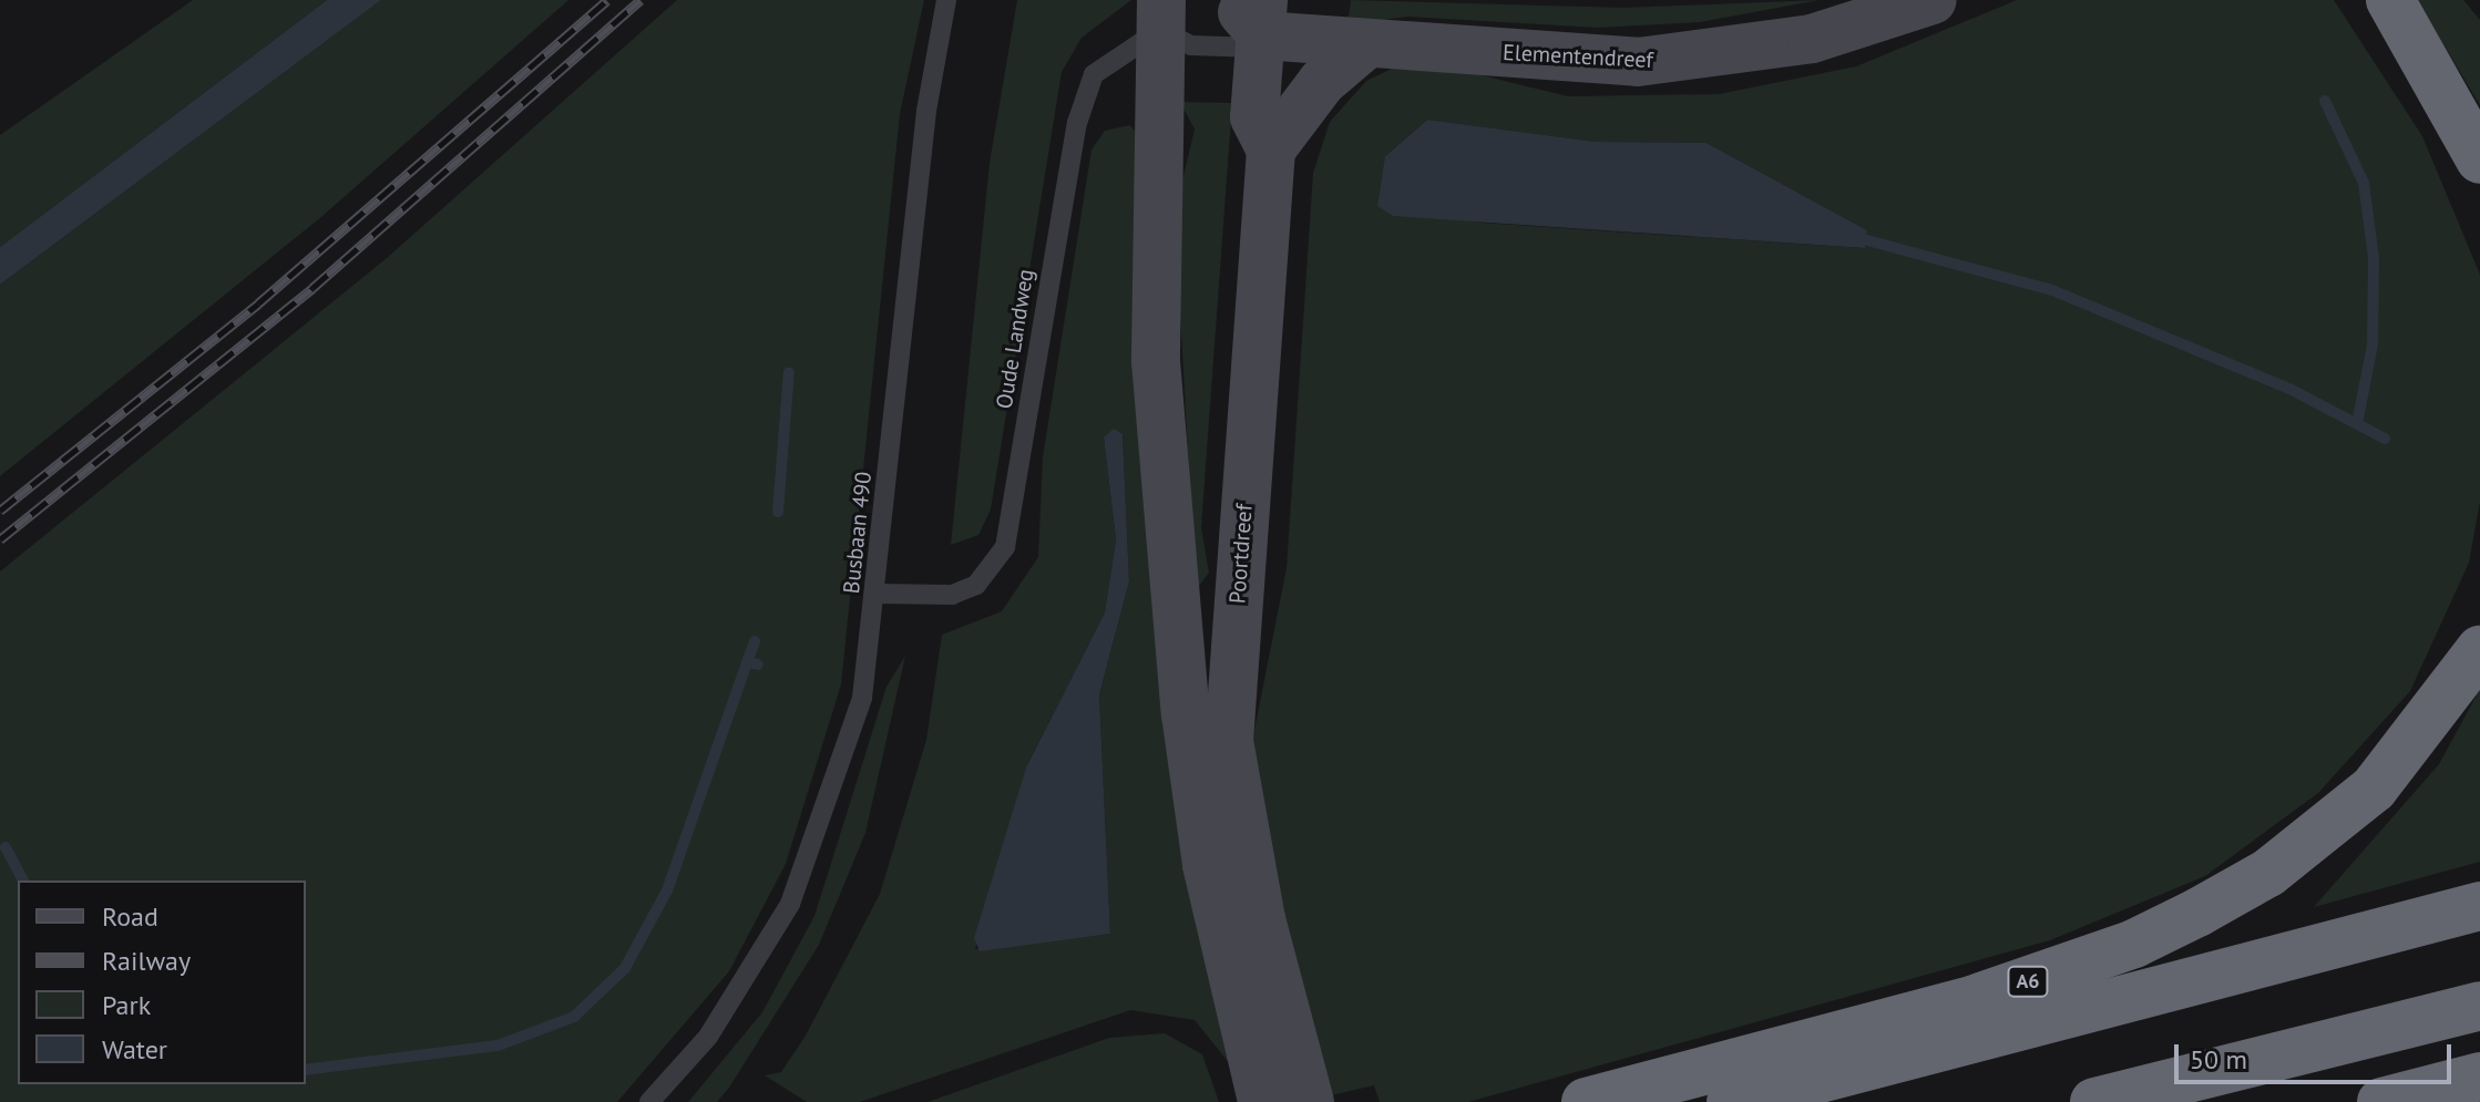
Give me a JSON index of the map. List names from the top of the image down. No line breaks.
{"streets":{"highway":["A6"],"main road":["Elementendreef","Poortdreef"],"lane":["Oude Landweg","Busbaan 490"]},"crossings":[["Elementendreef","Poortdreef"],["Oude Landweg","Busbaan 490"]],"legend":["Road","Railway","Park","Water"],"scale_bar":"50 m"}
